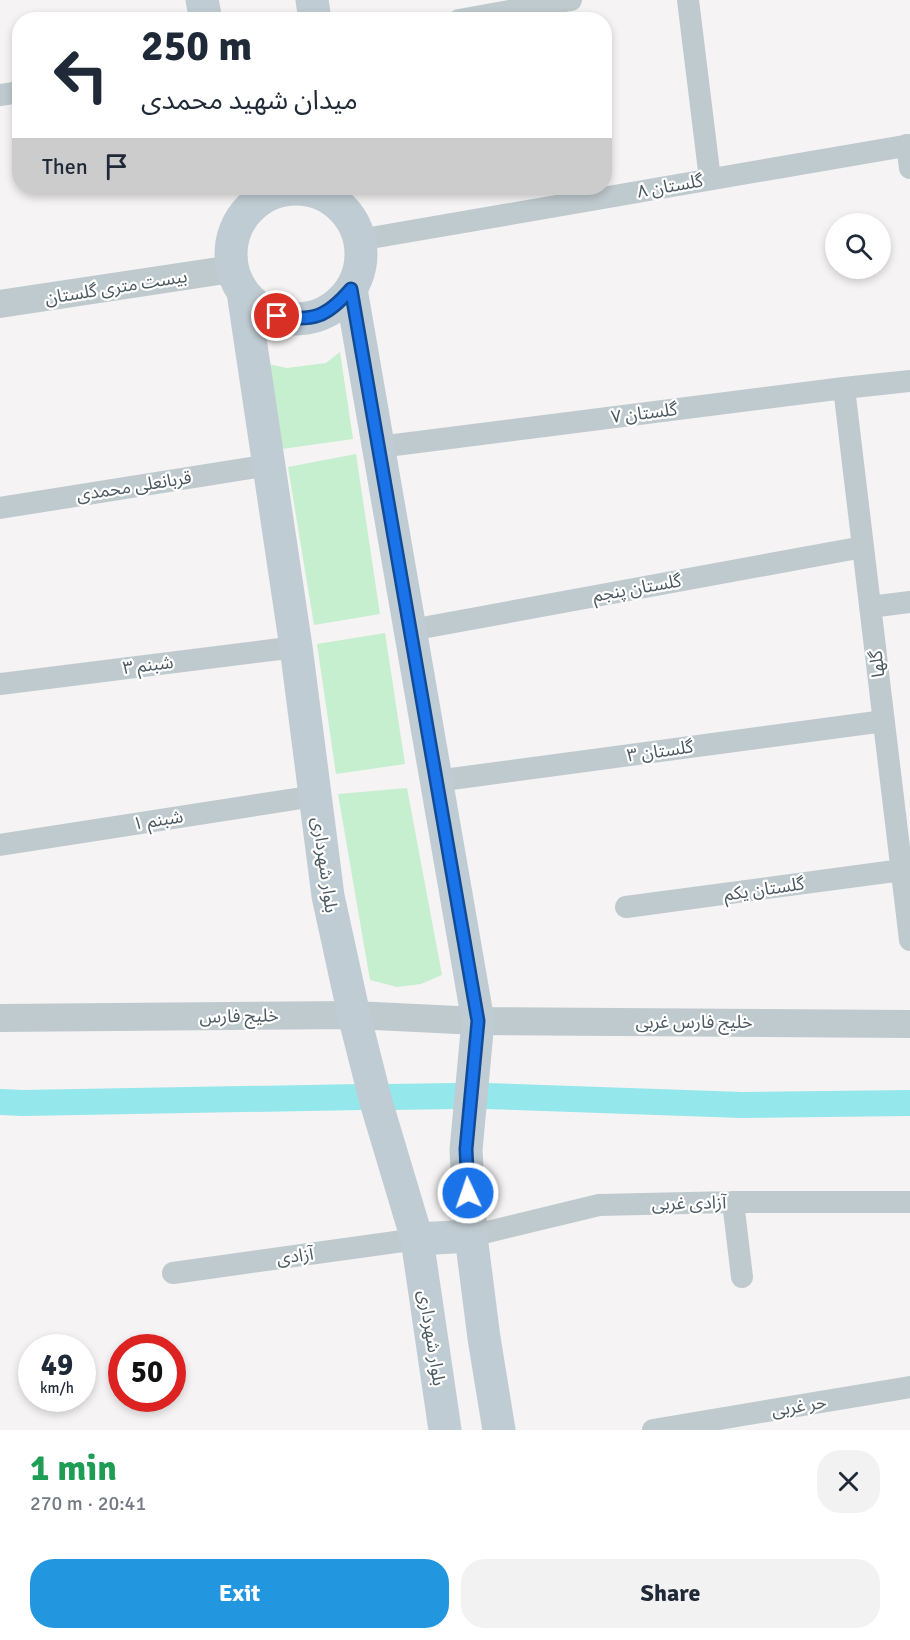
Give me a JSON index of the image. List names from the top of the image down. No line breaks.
{"streets":{"main road":["بلوار شهرداری"],"street":["گلستان ۸","بیست متری گلستان","گلستان ۷","قربانعلی محمدی","گلستان پنجم","گلها","شبنم ۳","گلستان ۳","شبنم ۱","گلستان یکم","خلیج فارس","خلیج فارس غربی","آزادی غربی","آزادی","حر غربی"]},"crossings":[["بیست متری گلستان","بلوار شهرداری"],["گلستان ۷","گلها"],["قربانعلی محمدی","بلوار شهرداری"],["گلستان پنجم","گلها"],["گلها","گلستان ۳"],["گلها","گلستان یکم"],["شبنم ۳","بلوار شهرداری"],["شبنم ۱","بلوار شهرداری"],["بلوار شهرداری","خلیج فارس"],["بلوار شهرداری","آزادی"],["خلیج فارس","خلیج فارس غربی"]],"page":{"turn":["250 m","میدان شهید محمدی"],"then":"Then","speed":"49 km/h","limit":"50","heading":["1 min","270 m · 20:41"],"buttons":["Exit","Share"]}}
